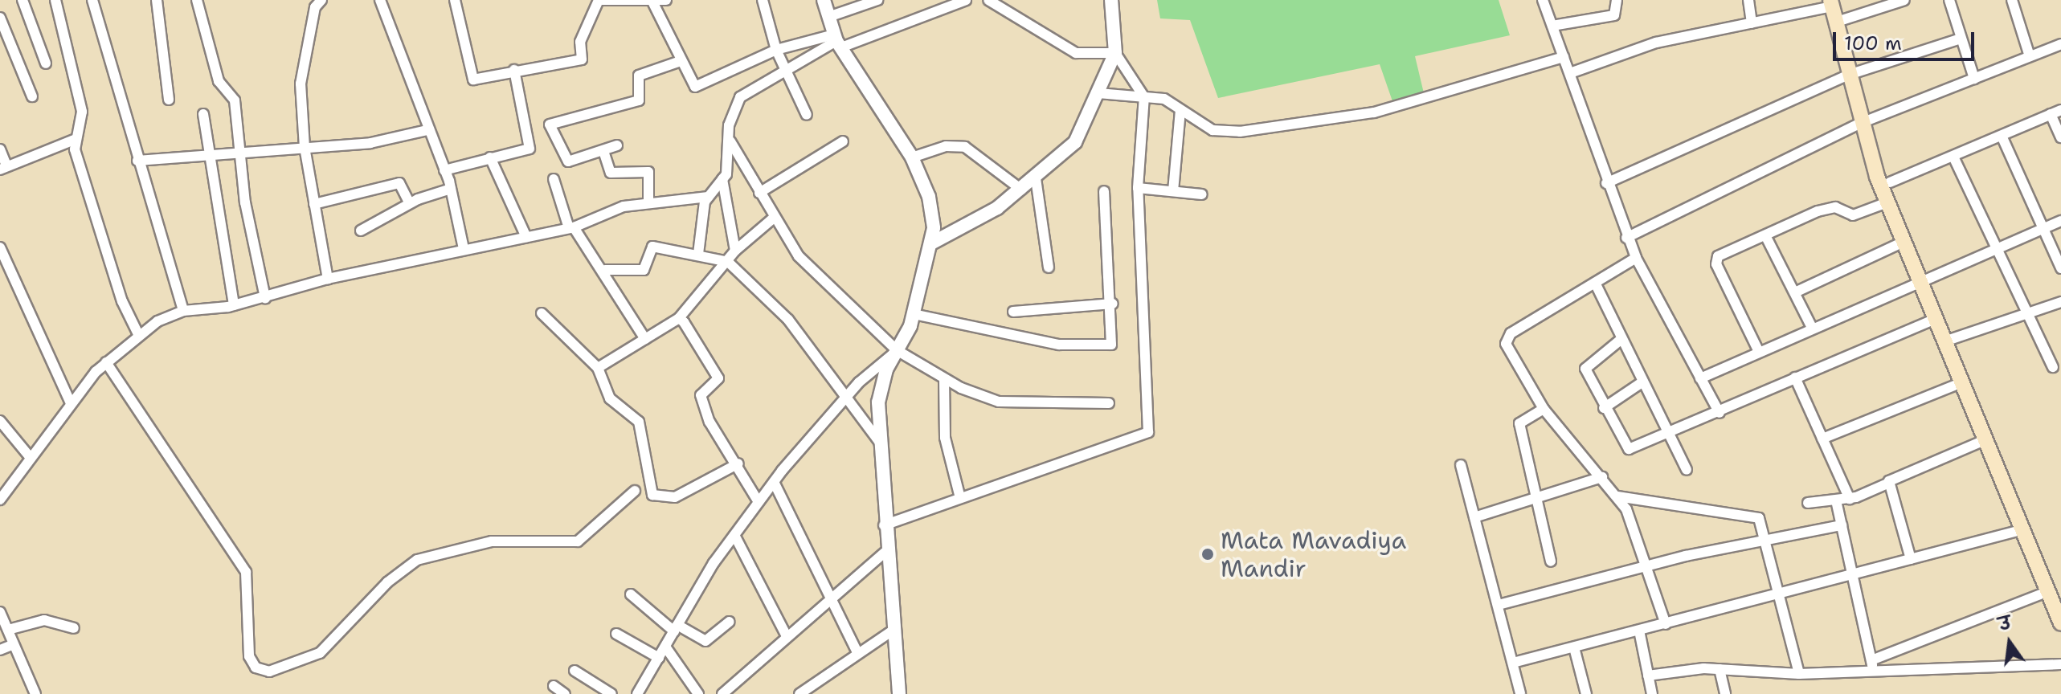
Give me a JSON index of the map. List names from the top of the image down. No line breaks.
{"places":["Mata Mavadiya Mandir"],"scale_bar":"100 m","north":"top"}
